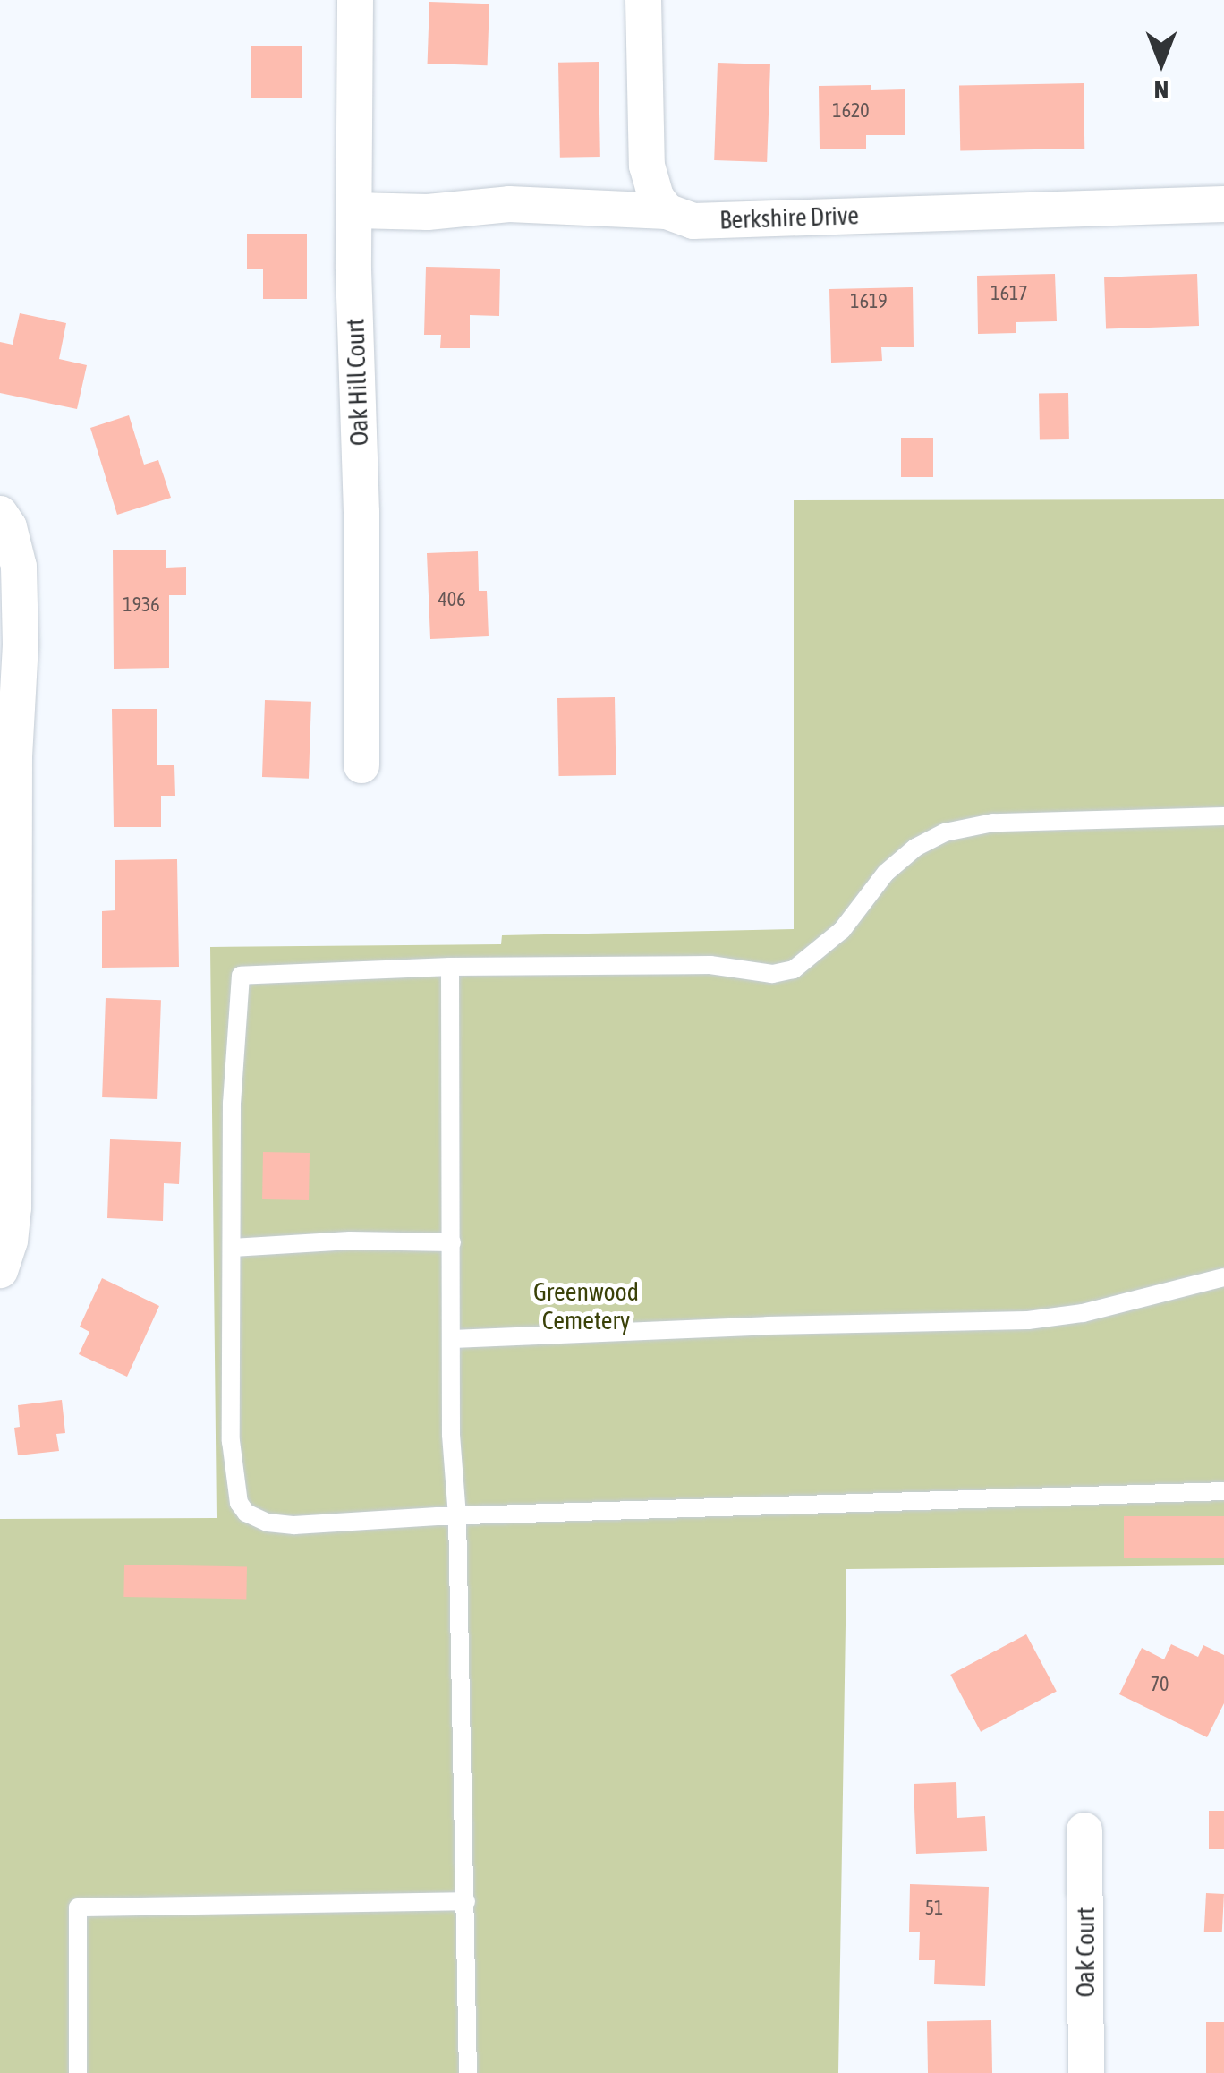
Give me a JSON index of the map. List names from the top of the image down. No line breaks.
{"streets":{"street":["Berkshire Drive","Oak Hill Court","Oak Court"]},"crossings":[["Berkshire Drive","Oak Hill Court"]],"parks":["Greenwood Cemetery"],"house_numbers":["1620","1617","1619","406","1936","70","51"],"north":"bottom"}
